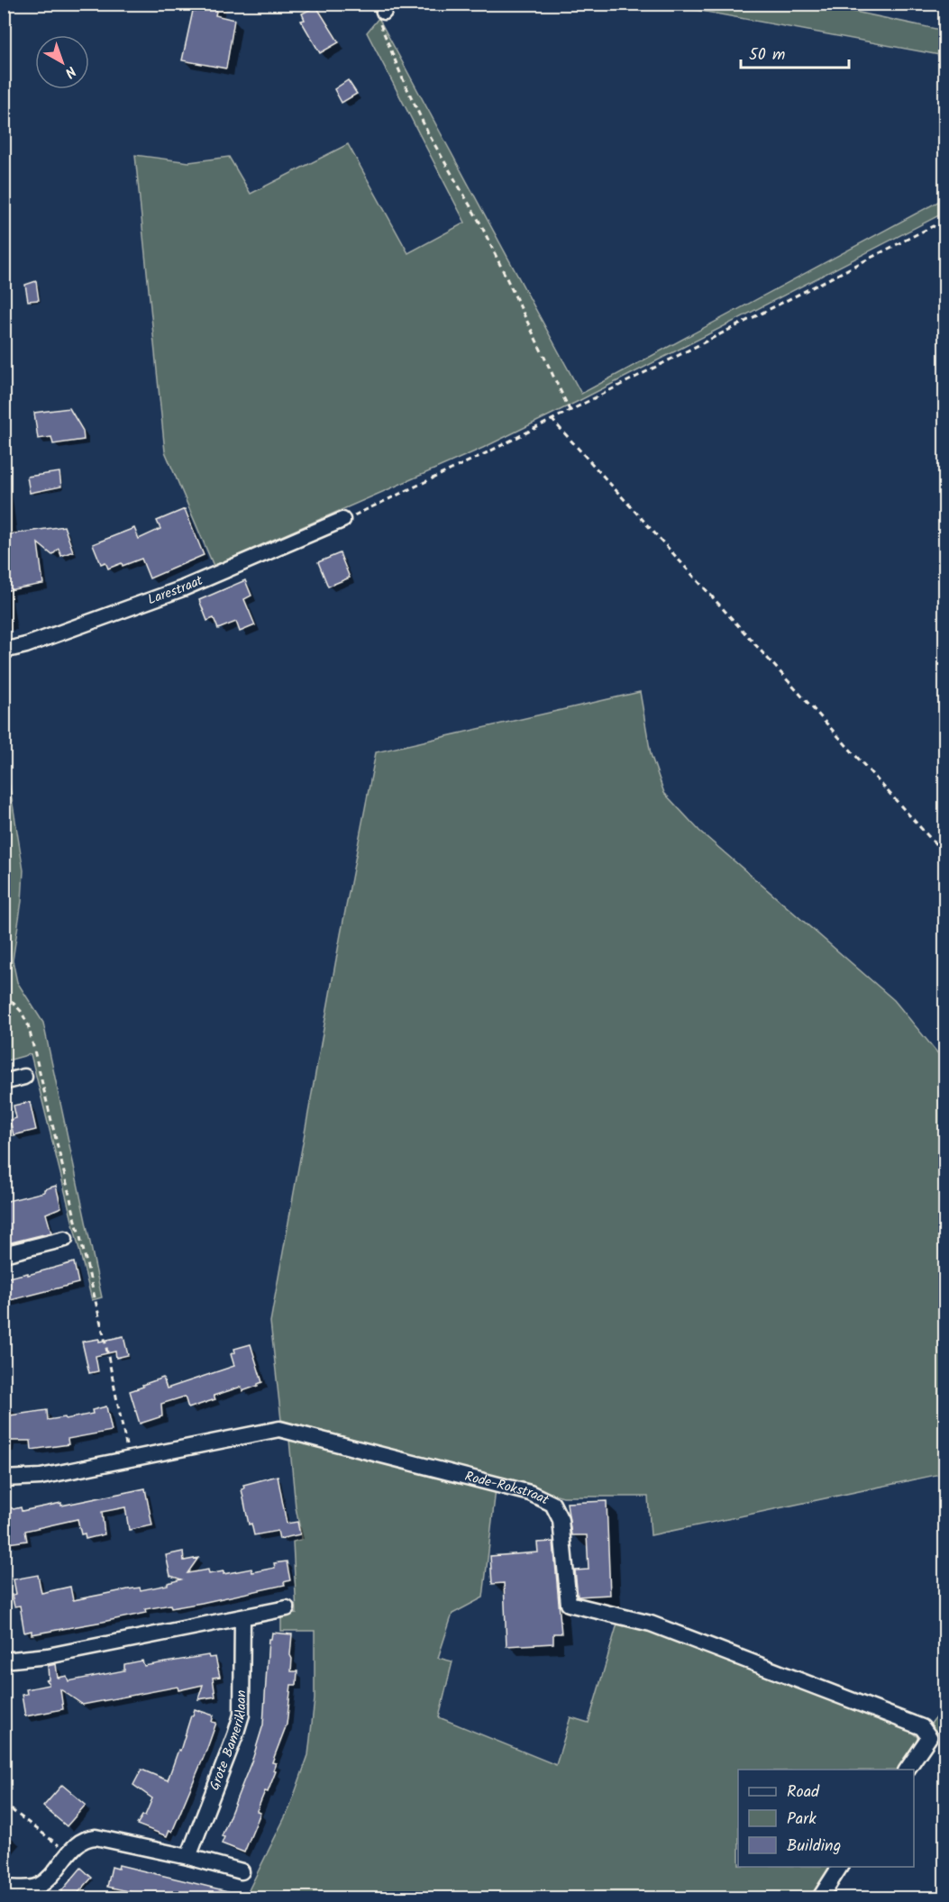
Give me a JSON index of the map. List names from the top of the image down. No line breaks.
{"streets":{"street":["Larestraat","Rode-Rokstraat","Grote Bameriklaan"]},"legend":["Road","Park","Building"],"scale_bar":"50 m","north":"bottom right"}
